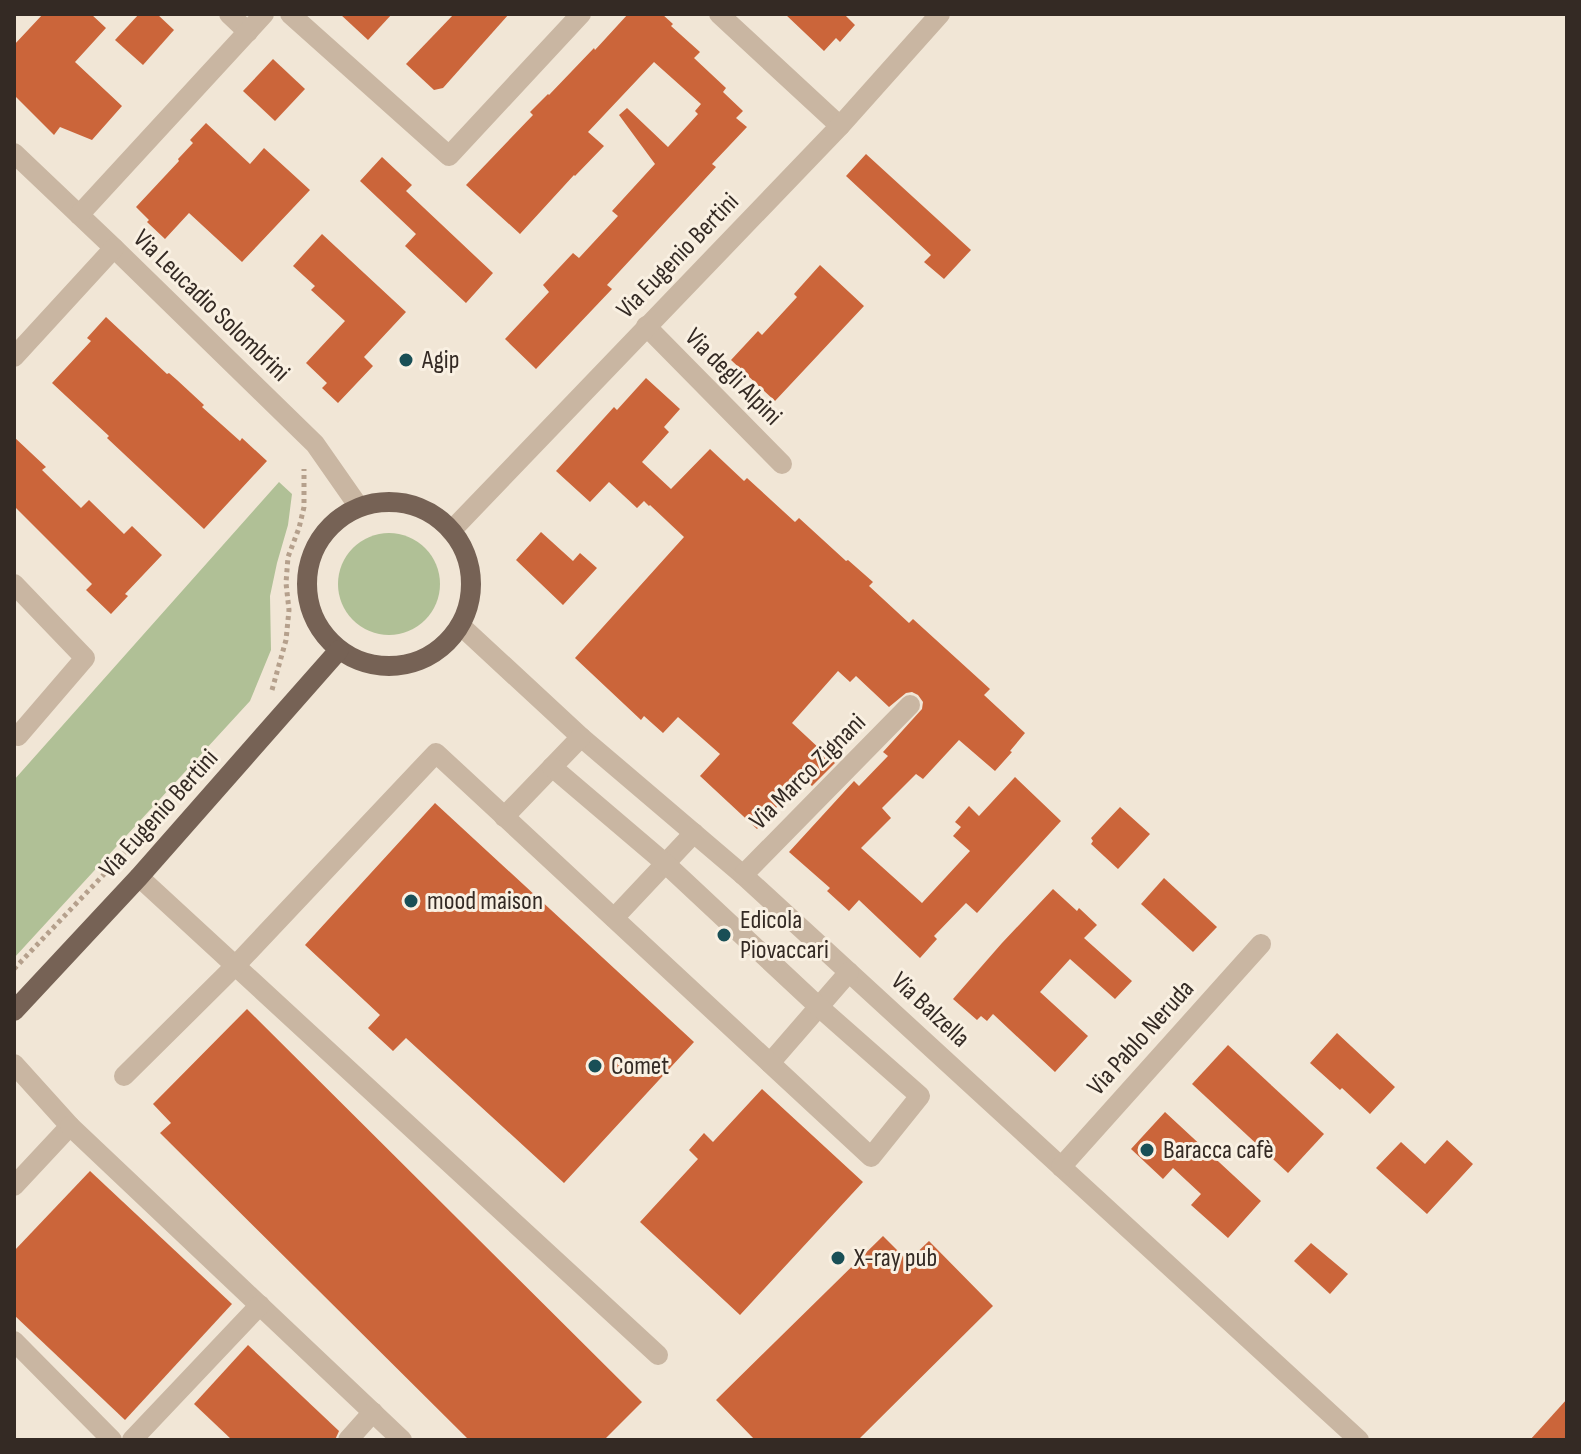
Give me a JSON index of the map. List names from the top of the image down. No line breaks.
{"streets":{"main road":["Via Eugenio Bertini"],"street":["Via Leucadio Solombrini","Via degli Alpini","Via Marco Zignani","Via Balzella","Via Pablo Neruda"]},"crossings":[["Via Eugenio Bertini","Via Leucadio Solombrini"],["Via Eugenio Bertini","Via degli Alpini"],["Via Eugenio Bertini","Via Balzella"],["Via Leucadio Solombrini","Via Balzella"],["Via Marco Zignani","Via Balzella"],["Via Balzella","Via Pablo Neruda"]],"places":["Agip","mood maison","Edicola Piovaccari","Comet","Baracca cafè","X-ray pub"]}
